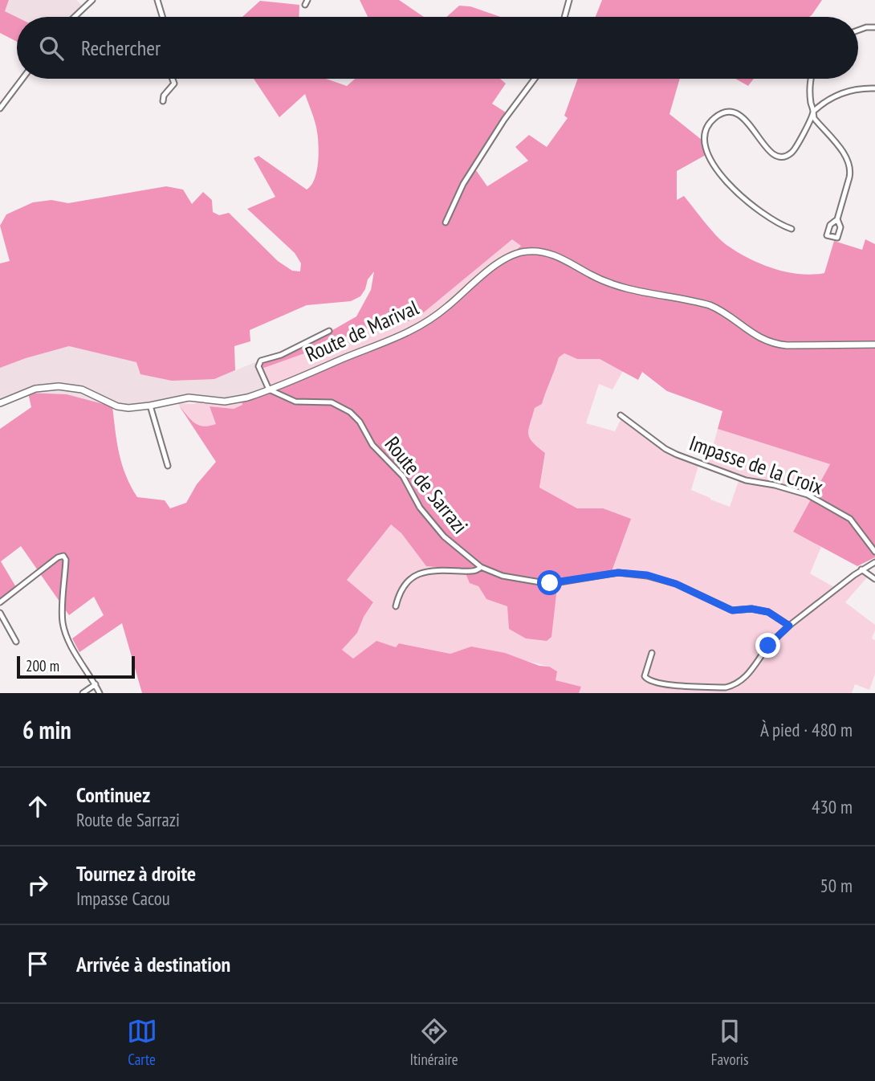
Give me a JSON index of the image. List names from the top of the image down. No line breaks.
{"streets":{"main road":["Route de Marival"],"street":["Impasse de la Croix","Route de Sarrazi"]},"crossings":[["Route de Marival","Route de Sarrazi"]],"scale_bar":"200 m","page":{"search":"Rechercher","scale":"200 m","heading":["6 min","À pied · 480 m"],"list":[["Continuez","Route de Sarrazi","430 m"],["Tournez à droite","Impasse Cacou","50 m"],"Arrivée à destination"],"nav":["Carte","Itinéraire","Favoris"]}}
